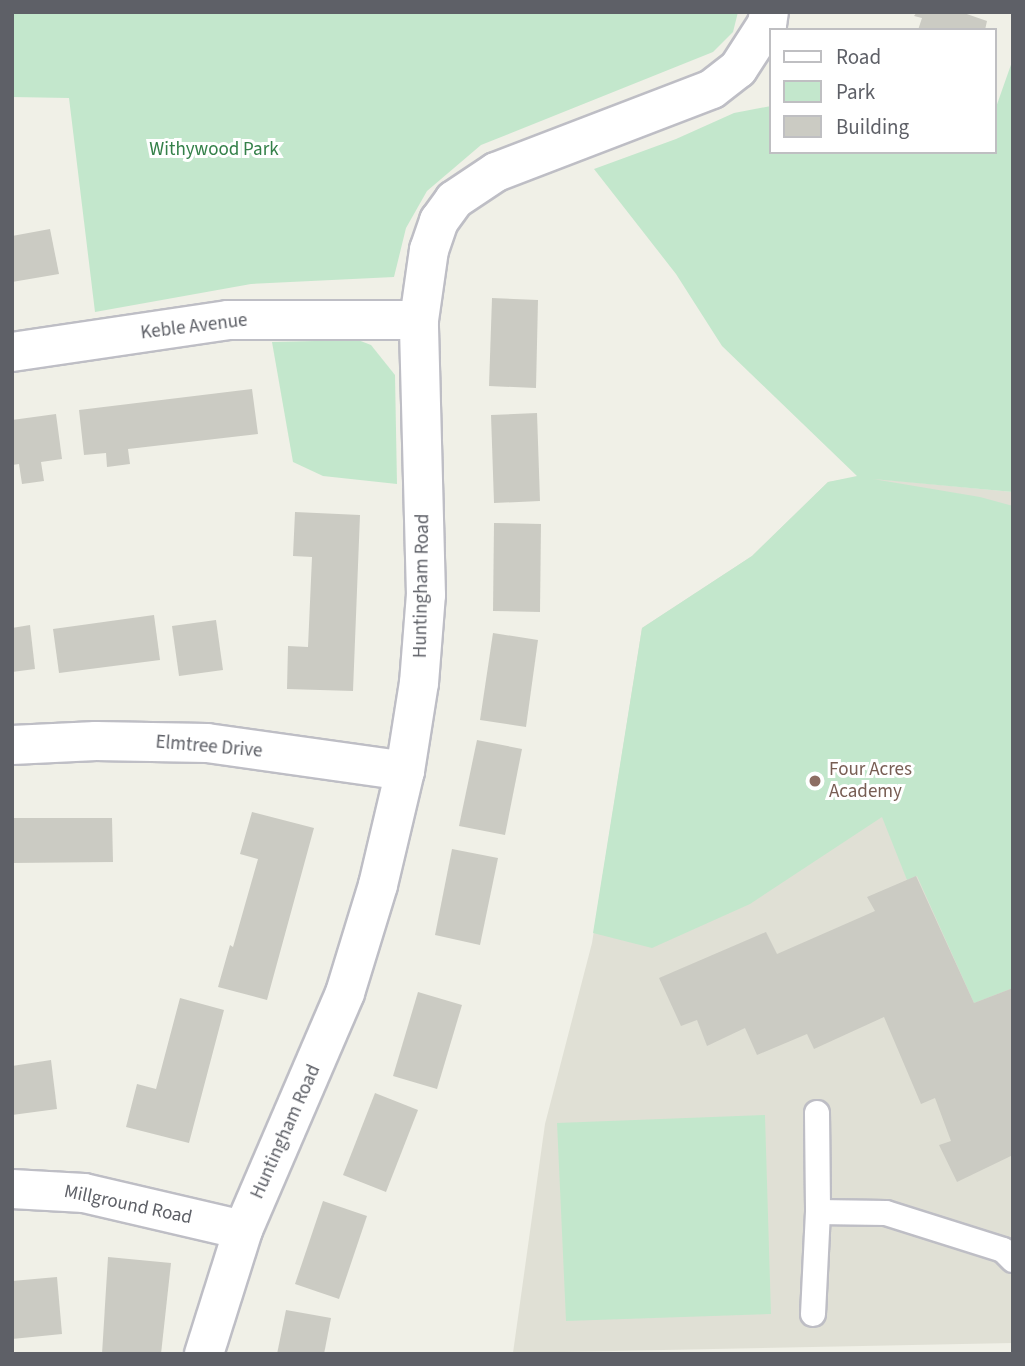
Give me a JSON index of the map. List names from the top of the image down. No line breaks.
{"streets":{"street":["Keble Avenue","Huntingham Road","Elmtree Drive","Millground Road"]},"crossings":[["Keble Avenue","Huntingham Road"],["Huntingham Road","Elmtree Drive"],["Huntingham Road","Millground Road"]],"parks":["Withywood Park"],"places":["Four Acres Academy"],"legend":["Road","Park","Building"]}
